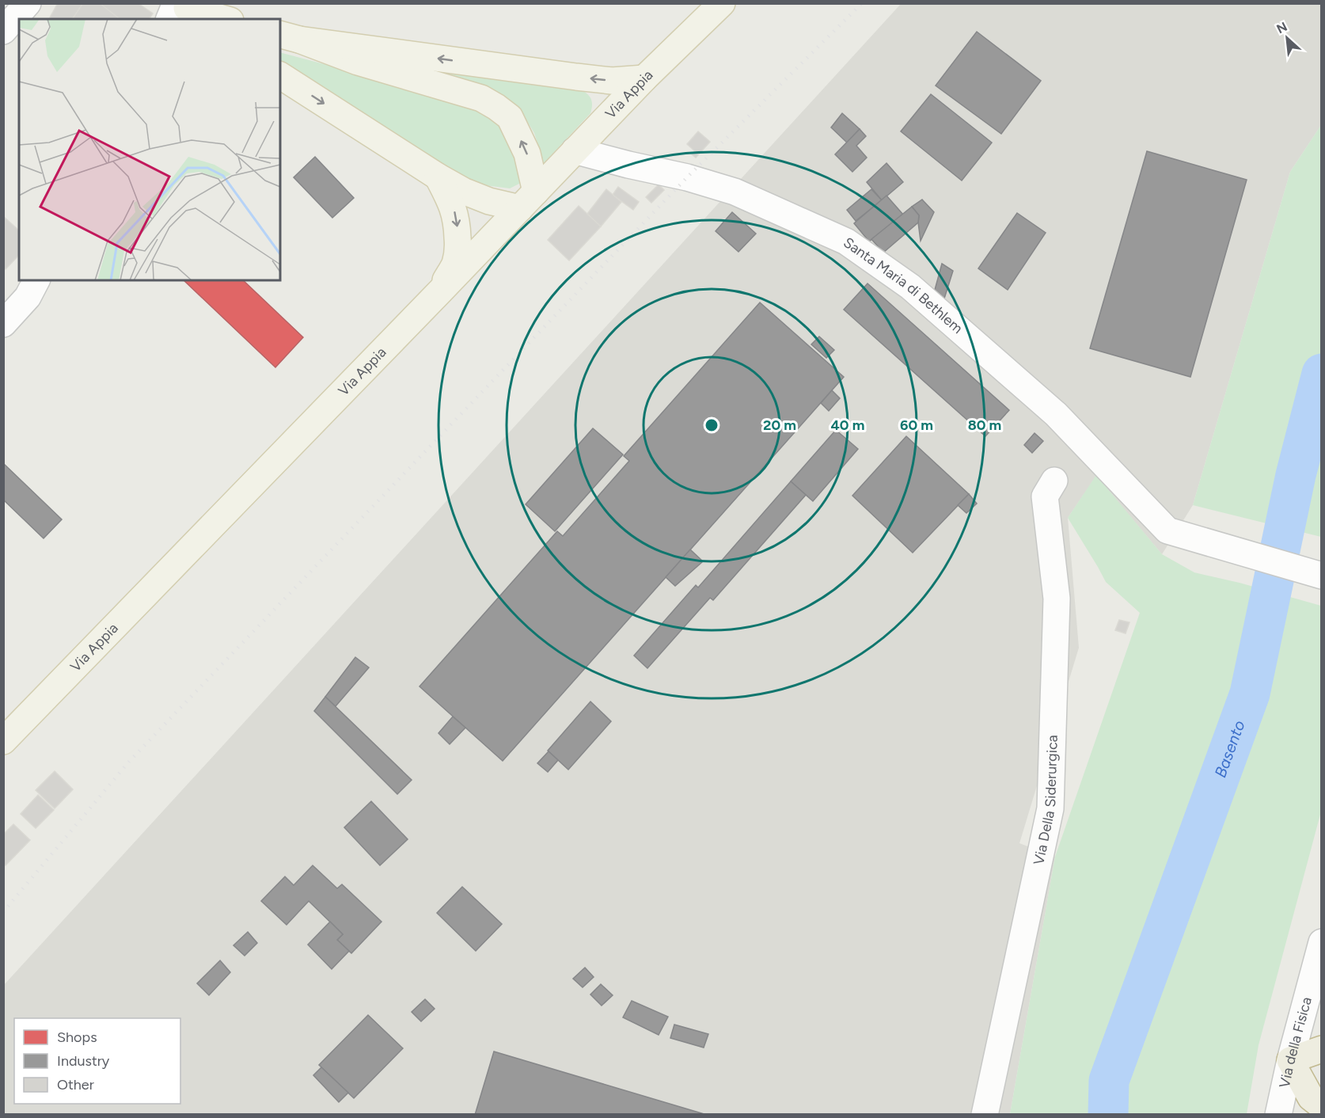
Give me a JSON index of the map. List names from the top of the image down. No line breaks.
{"streets":{"main road":["Via Appia"],"street":["Santa Maria di Bethlem","Via Della Siderurgica","Via della Fisica"]},"crossings":[["Via Appia","Santa Maria di Bethlem"]],"water":["Basento"],"legend":["Shops","Industry","Other"],"north":"top left","rings":["20 m","40 m","60 m","80 m"]}
